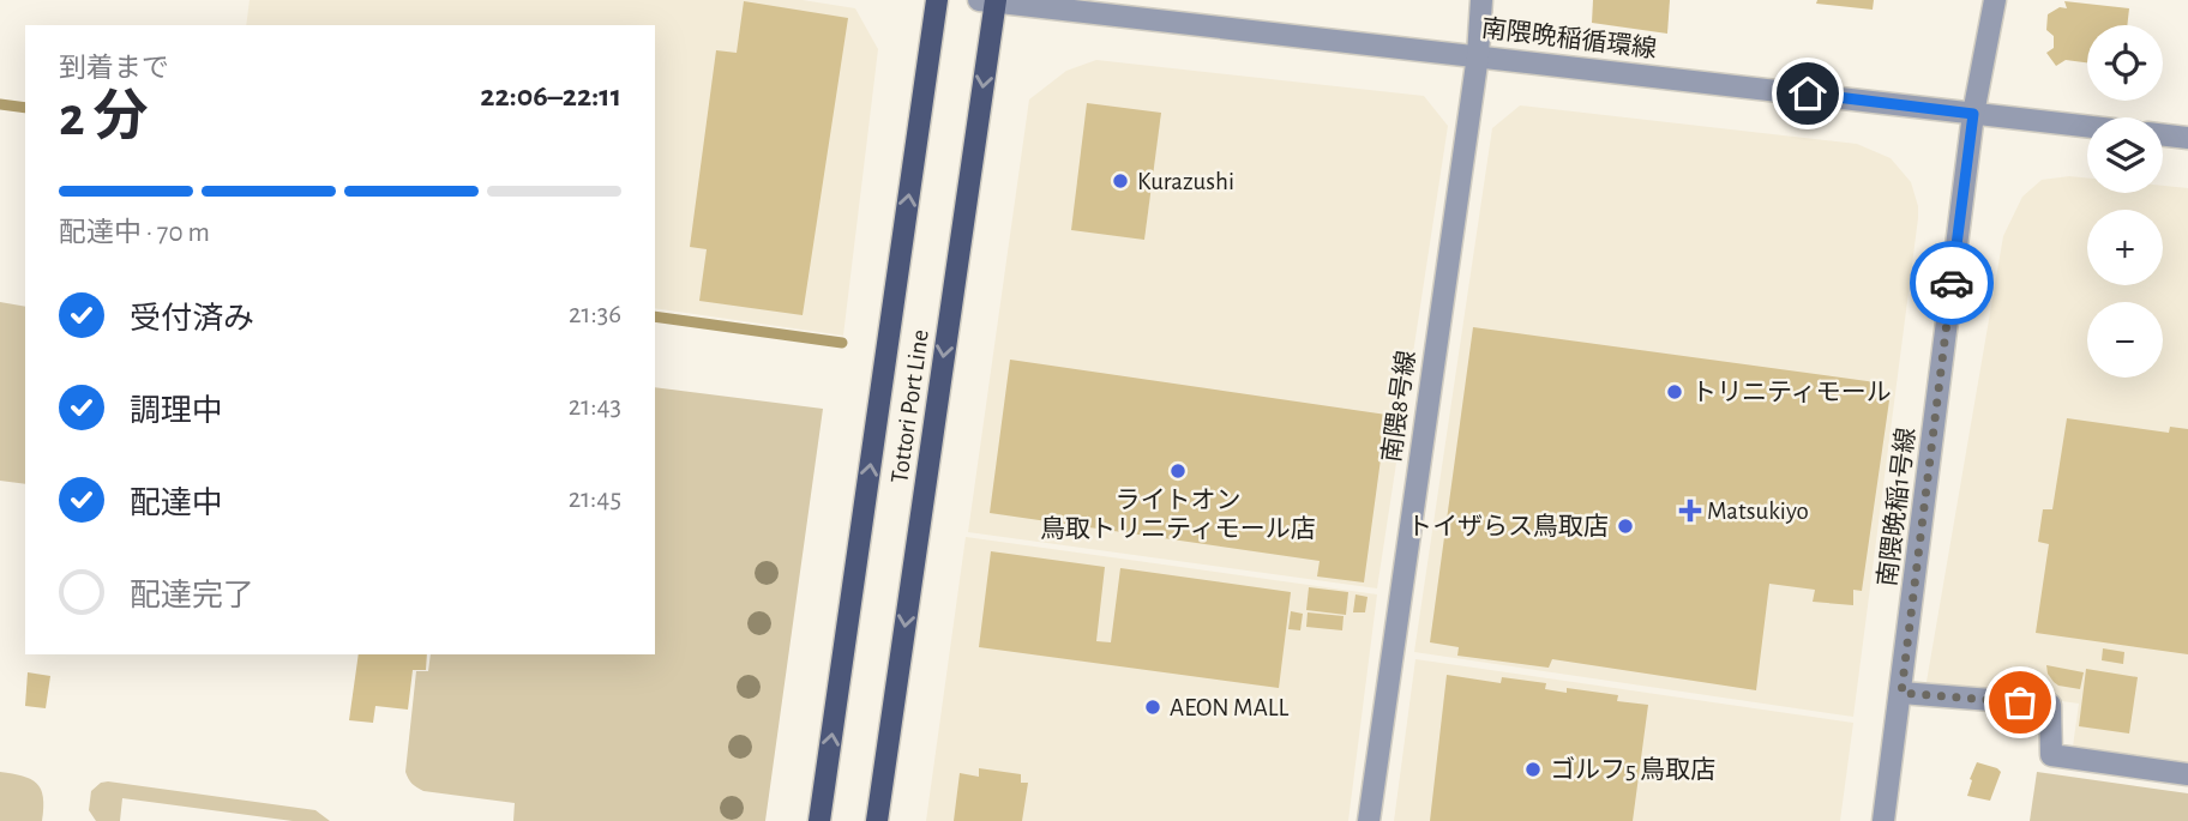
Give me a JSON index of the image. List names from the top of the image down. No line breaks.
{"streets":{"main road":["Tottori Port Line"],"street":["南隈晩稲循環線","南隈8号線","南隈晩稲1号線"]},"crossings":[["南隈晩稲循環線","Tottori Port Line"],["南隈晩稲循環線","南隈8号線"],["南隈晩稲循環線","南隈晩稲1号線"]],"places":{"other":["Kurazushi","トリニティモール","ライトオン 鳥取トリニティモール店","トイザらス鳥取店","AEON MALL","ゴルフ5 鳥取店"],"health":["Matsukiyo"]},"page":{"map_buttons":["+","−"],"heading":["2 分","到着まで","22:06–22:11"],"bar":"配達中 · 70 m","list":[["受付済み","21:36"],["調理中","21:43"],["配達中","21:45"],"配達完了"]}}
